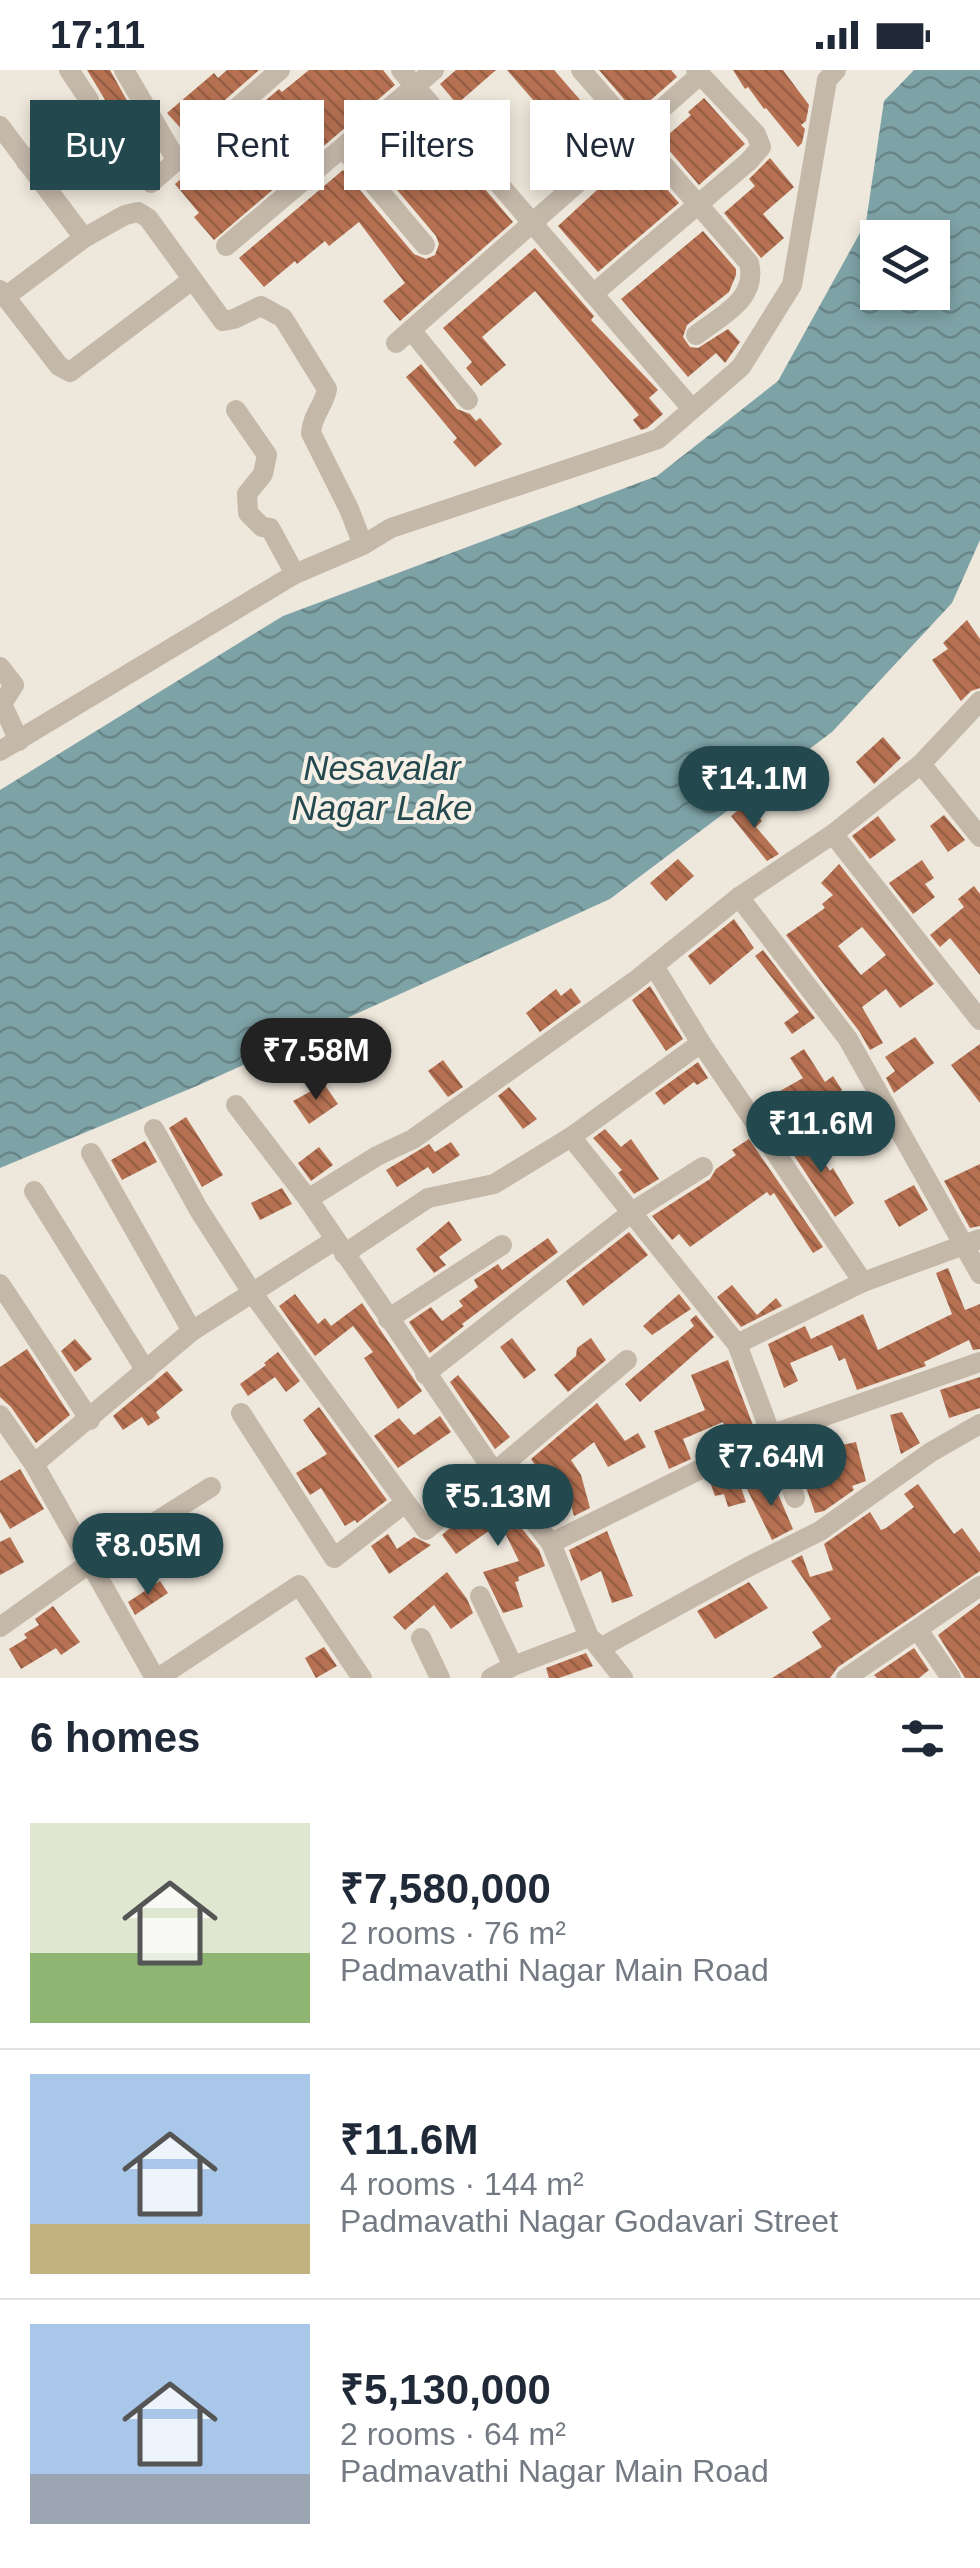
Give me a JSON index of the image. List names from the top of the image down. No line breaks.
{"water":["Nesavalar Nagar Lake"],"page":{"status":"17:11","chip":["Buy","Rent","Filters","New"],"price":["₹14.1M","₹7.58M","₹11.6M","₹7.64M","₹5.13M","₹8.05M"],"heading":"6 homes","list":[{"name":"₹7,580,000","note":"2 rooms · 76 m² · Padmavathi Nagar Main Road"},{"name":"₹11.6M","note":"4 rooms · 144 m² · Padmavathi Nagar Godavari Street"},{"name":"₹5,130,000","note":"2 rooms · 64 m² · Padmavathi Nagar Main Road"}]}}
